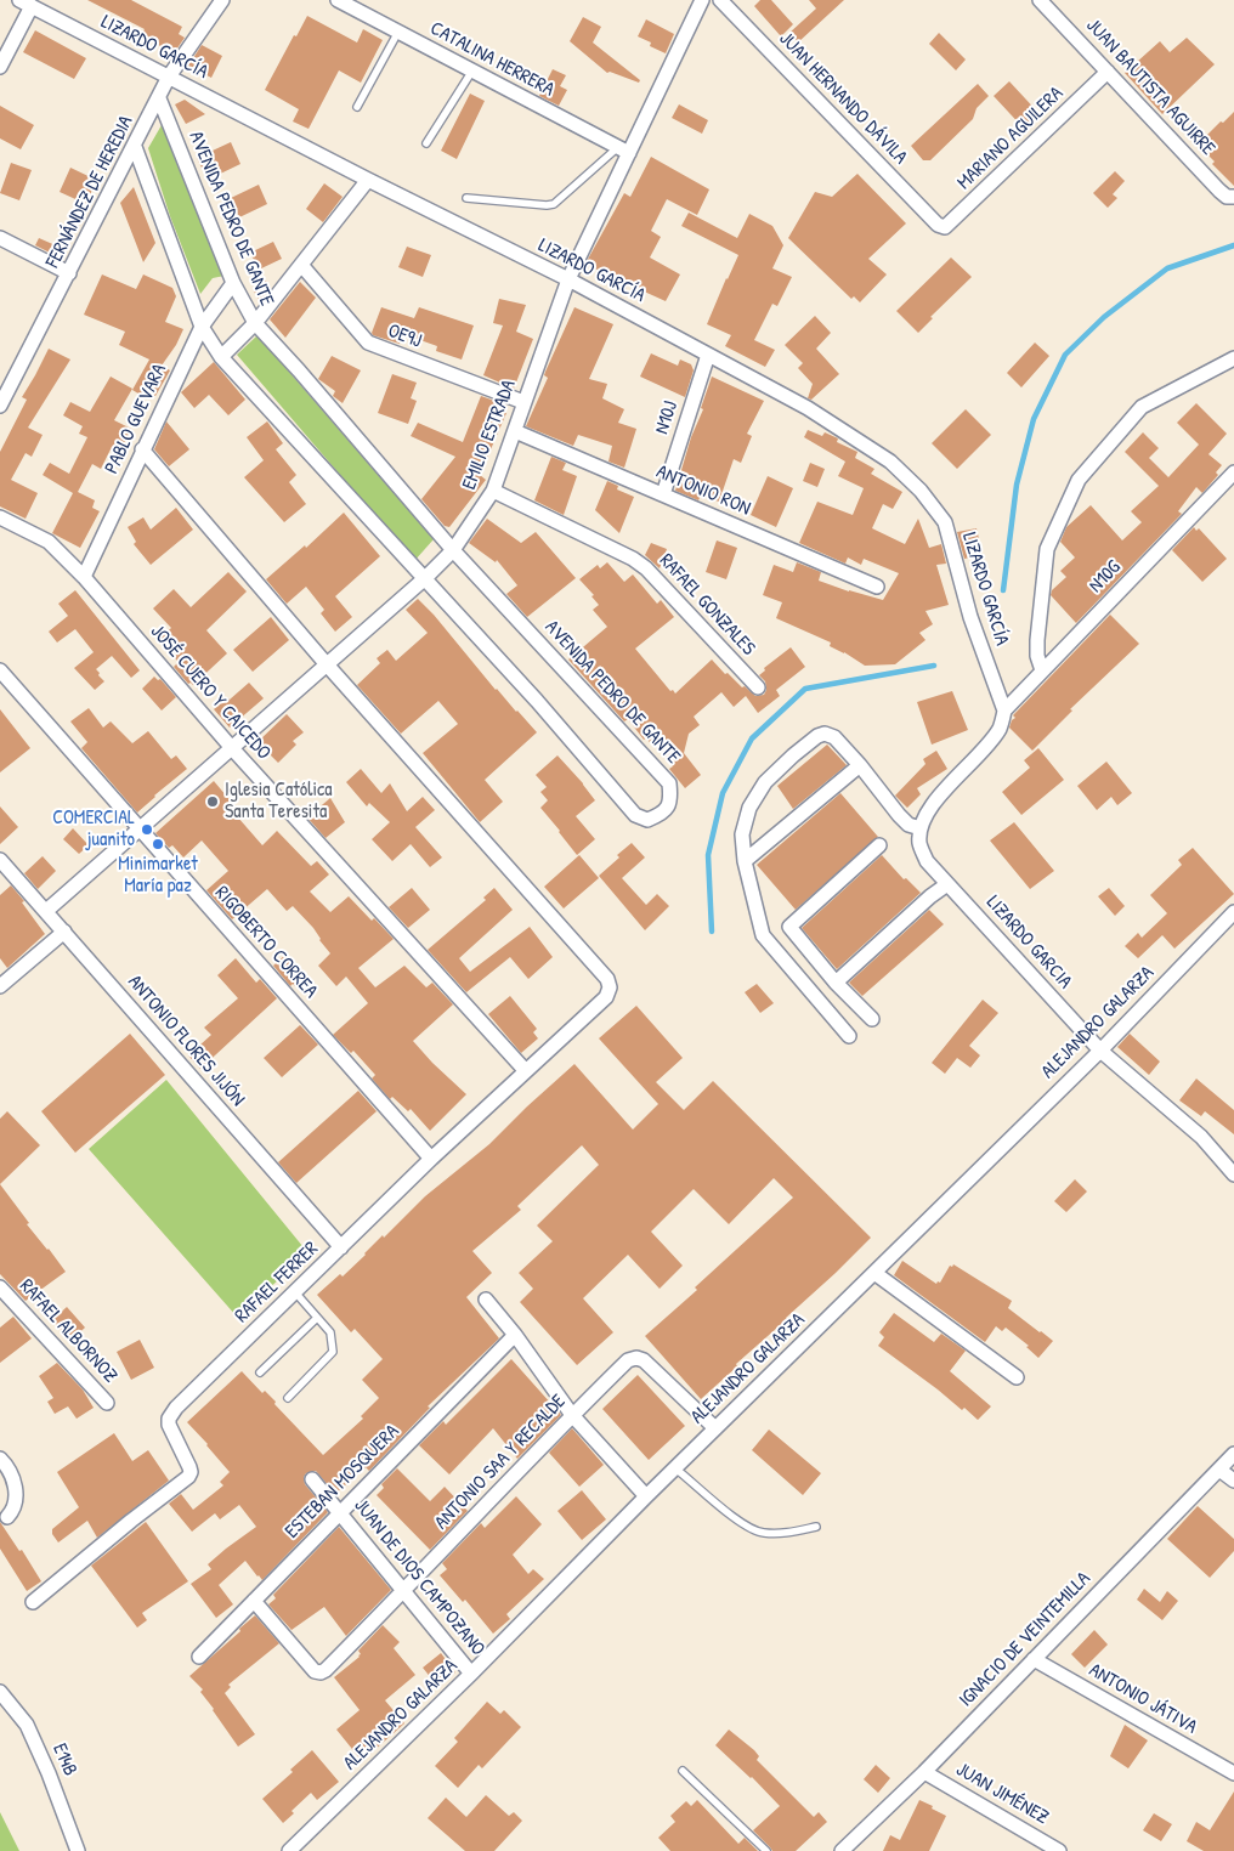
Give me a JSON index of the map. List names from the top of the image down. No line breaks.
{"streets":{"street":["LIZARDO GARCÍA","CATALINA HERRERA","JUAN BAUTISTA AGUIRRE","JUAN HERNANDO DÁVILA","MARIANO AGUILERA","FERNÁNDEZ DE HEREDIA","AVENIDA PEDRO DE GANTE","OE9J","N10J","PABLO GUEVARA","EMILIO ESTRADA","ANTONIO RON","N10G","RAFAEL GONZALES","JOSÉ CUERO Y CAICEDO","RIGOBERTO CORREA","LIZARDO GARCIA","ALEJANDRO GALARZA","ANTONIO FLORES JIJÓN","RAFAEL FERRER","RAFAEL ALBORNOZ","ANTONIO SAA Y RECALDE","ESTEBAN MOSQUERA","JUAN DE DIOS CAMPOZANO","IGNACIO DE VEINTEMILLA","ANTONIO JÁTIVA","E14B","JUAN JIMÉNEZ"]},"crossings":[["LIZARDO GARCÍA","FERNÁNDEZ DE HEREDIA"],["LIZARDO GARCÍA","N10J"],["LIZARDO GARCÍA","EMILIO ESTRADA"],["LIZARDO GARCÍA","N10G"],["CATALINA HERRERA","EMILIO ESTRADA"],["JUAN BAUTISTA AGUIRRE","MARIANO AGUILERA"],["JUAN HERNANDO DÁVILA","MARIANO AGUILERA"],["FERNÁNDEZ DE HEREDIA","AVENIDA PEDRO DE GANTE"],["AVENIDA PEDRO DE GANTE","PABLO GUEVARA"],["AVENIDA PEDRO DE GANTE","EMILIO ESTRADA"],["OE9J","EMILIO ESTRADA"],["N10J","ANTONIO RON"],["PABLO GUEVARA","JOSÉ CUERO Y CAICEDO"],["EMILIO ESTRADA","ANTONIO RON"],["EMILIO ESTRADA","RAFAEL GONZALES"],["EMILIO ESTRADA","JOSÉ CUERO Y CAICEDO"],["EMILIO ESTRADA","RIGOBERTO CORREA"],["EMILIO ESTRADA","ANTONIO FLORES JIJÓN"],["EMILIO ESTRADA","RAFAEL FERRER"],["JOSÉ CUERO Y CAICEDO","RAFAEL FERRER"],["RIGOBERTO CORREA","RAFAEL FERRER"],["LIZARDO GARCIA","ALEJANDRO GALARZA"],["ALEJANDRO GALARZA","ANTONIO SAA Y RECALDE"],["ALEJANDRO GALARZA","JUAN DE DIOS CAMPOZANO"],["ANTONIO FLORES JIJÓN","RAFAEL FERRER"],["ANTONIO SAA Y RECALDE","ESTEBAN MOSQUERA"],["ANTONIO SAA Y RECALDE","JUAN DE DIOS CAMPOZANO"],["ESTEBAN MOSQUERA","JUAN DE DIOS CAMPOZANO"],["IGNACIO DE VEINTEMILLA","ANTONIO JÁTIVA"],["IGNACIO DE VEINTEMILLA","JUAN JIMÉNEZ"]],"places":["Iglesia Católica Santa Teresita","COMERCIAL juanito","Minimarket María paz"]}
